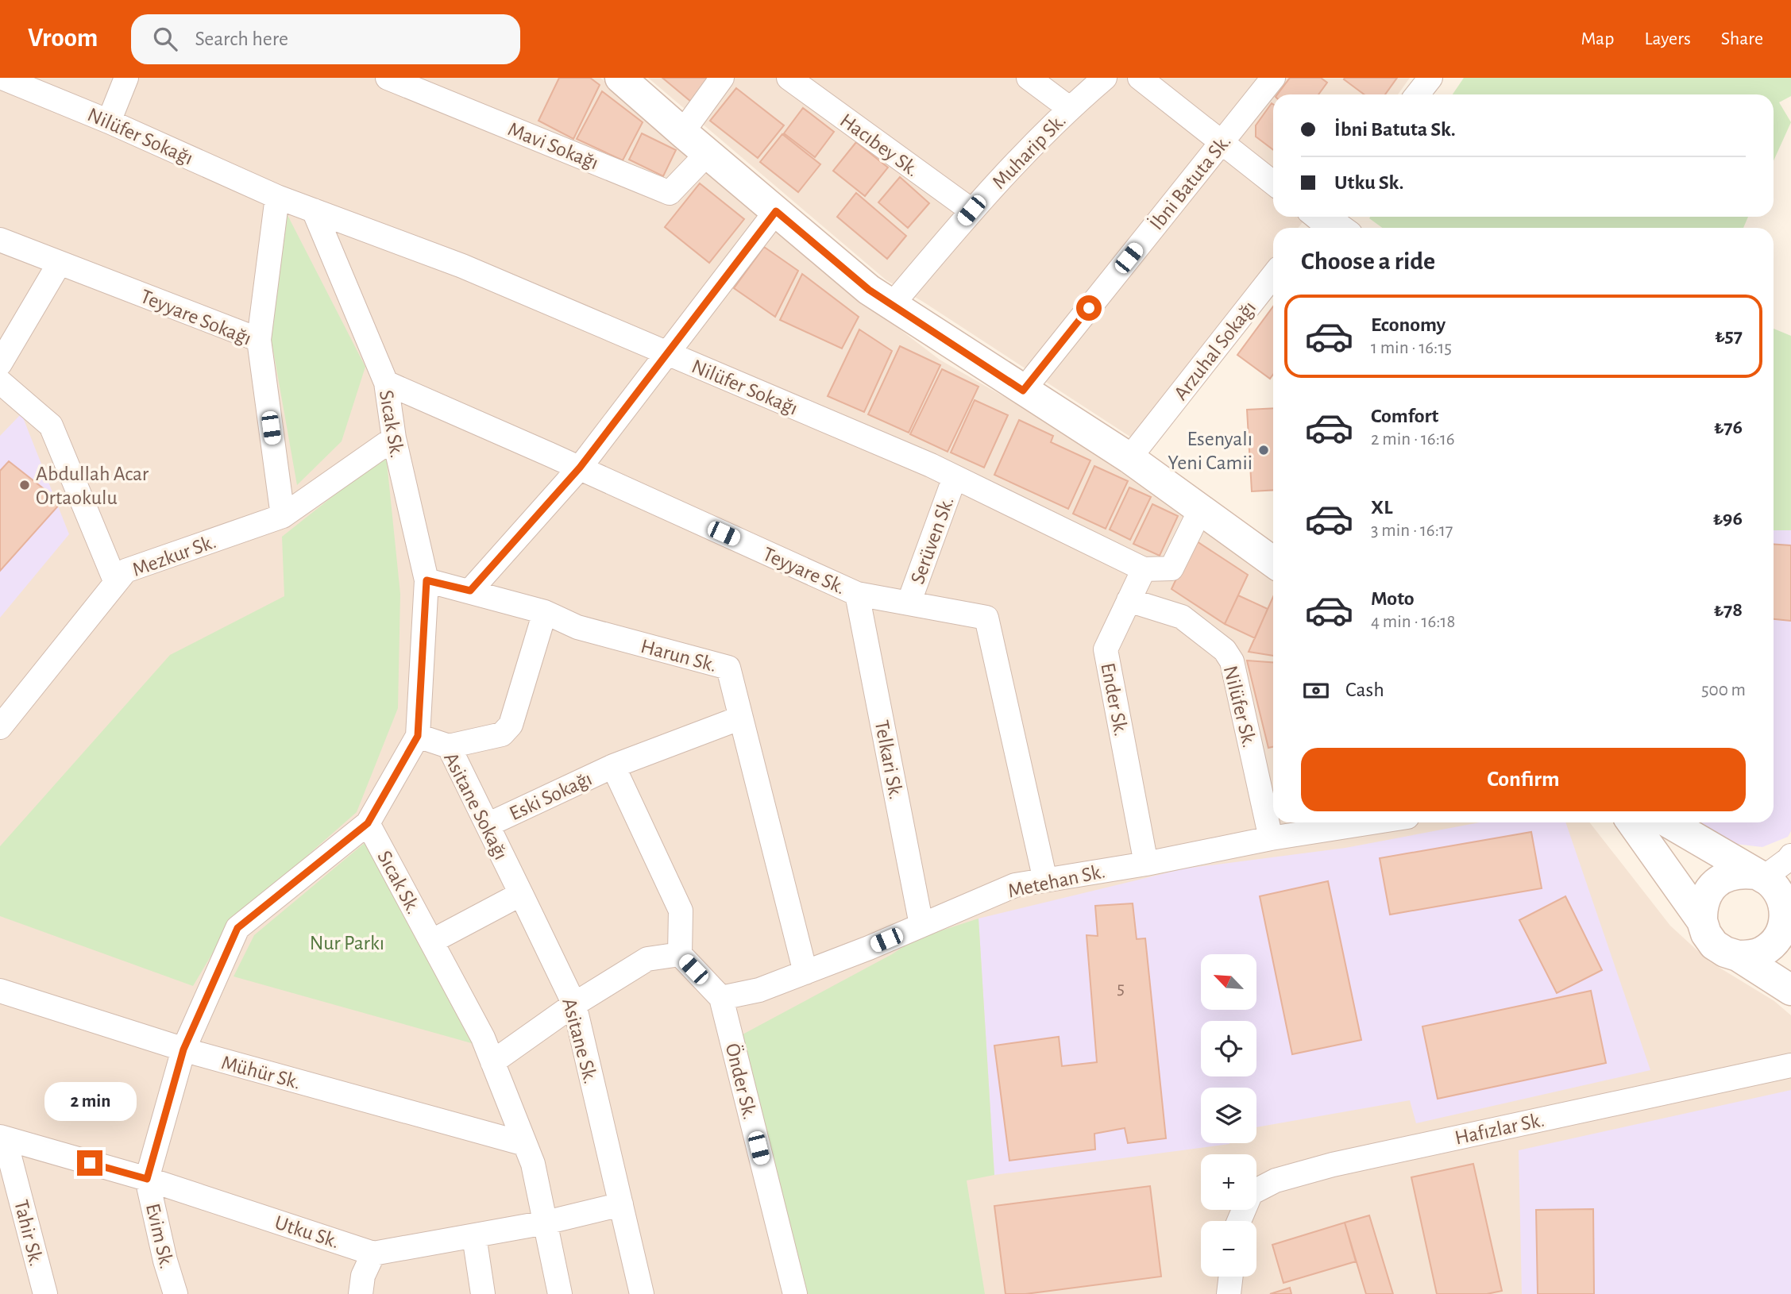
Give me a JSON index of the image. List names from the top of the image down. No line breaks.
{"streets":{"street":["Nilüfer Sokağı","Hacıbey Sk.","Mavi Sokağı","Muharip Sk.","İbni Batuta Sk.","Teyyare Sokağı","Arzuhal Sokağı","Sıcak Sk.","Serüven Sk.","Mezkur Sk.","Teyyare Sk.","Harun Sk.","Ender Sk.","Nilüfer Sk.","Telkari Sk.","Eski Sokağı","Asitane Sokağı","Metehan Sk.","Asitane Sk.","Mühür Sk.","Önder Sk.","Hafızlar Sk.","Utku Sk.","Tahir Sk.","Evim Sk."]},"crossings":[["Nilüfer Sokağı","Sıcak Sk."],["Nilüfer Sokağı","Serüven Sk."],["Nilüfer Sokağı","Ender Sk."],["Hacıbey Sk.","Muharip Sk."],["Teyyare Sokağı","Mezkur Sk."],["Sıcak Sk.","Mezkur Sk."],["Sıcak Sk.","Teyyare Sk."],["Sıcak Sk.","Harun Sk."],["Sıcak Sk.","Asitane Sokağı"],["Sıcak Sk.","Mühür Sk."],["Sıcak Sk.","Utku Sk."],["Sıcak Sk.","Evim Sk."],["Serüven Sk.","Teyyare Sk."],["Teyyare Sk.","Telkari Sk."],["Teyyare Sk.","Metehan Sk."],["Harun Sk.","Eski Sokağı"],["Harun Sk.","Metehan Sk."],["Ender Sk.","Nilüfer Sk."],["Ender Sk.","Metehan Sk."],["Nilüfer Sk.","Metehan Sk."],["Telkari Sk.","Metehan Sk."],["Eski Sokağı","Asitane Sokağı"],["Asitane Sokağı","Asitane Sk."],["Metehan Sk.","Önder Sk."],["Asitane Sk.","Utku Sk."],["Mühür Sk.","Evim Sk."],["Utku Sk.","Tahir Sk."],["Utku Sk.","Evim Sk."]],"parks":["Nur Parkı"],"places":["Esenyalı Yeni Camii","Abdullah Acar Ortaokulu"],"house_numbers":["5"],"north":"top left","page":{"header":"Vroom","search":"Search here","nav":["Map","Layers","Share"],"banner":["İbni Batuta Sk.","Utku Sk."],"heading":"Choose a ride","list":[{"name":"Economy","note":"1 min · 16:15","value":"₺57"},{"name":"Comfort","note":"2 min · 16:16","value":"₺76"},{"name":"XL","note":"3 min · 16:17","value":"₺96"},{"name":"Moto","note":"4 min · 16:18","value":"₺78"}],"pay":["Cash","500 m"],"buttons":"Confirm","map_buttons":["+","−"],"bubble":"2 min"}}
